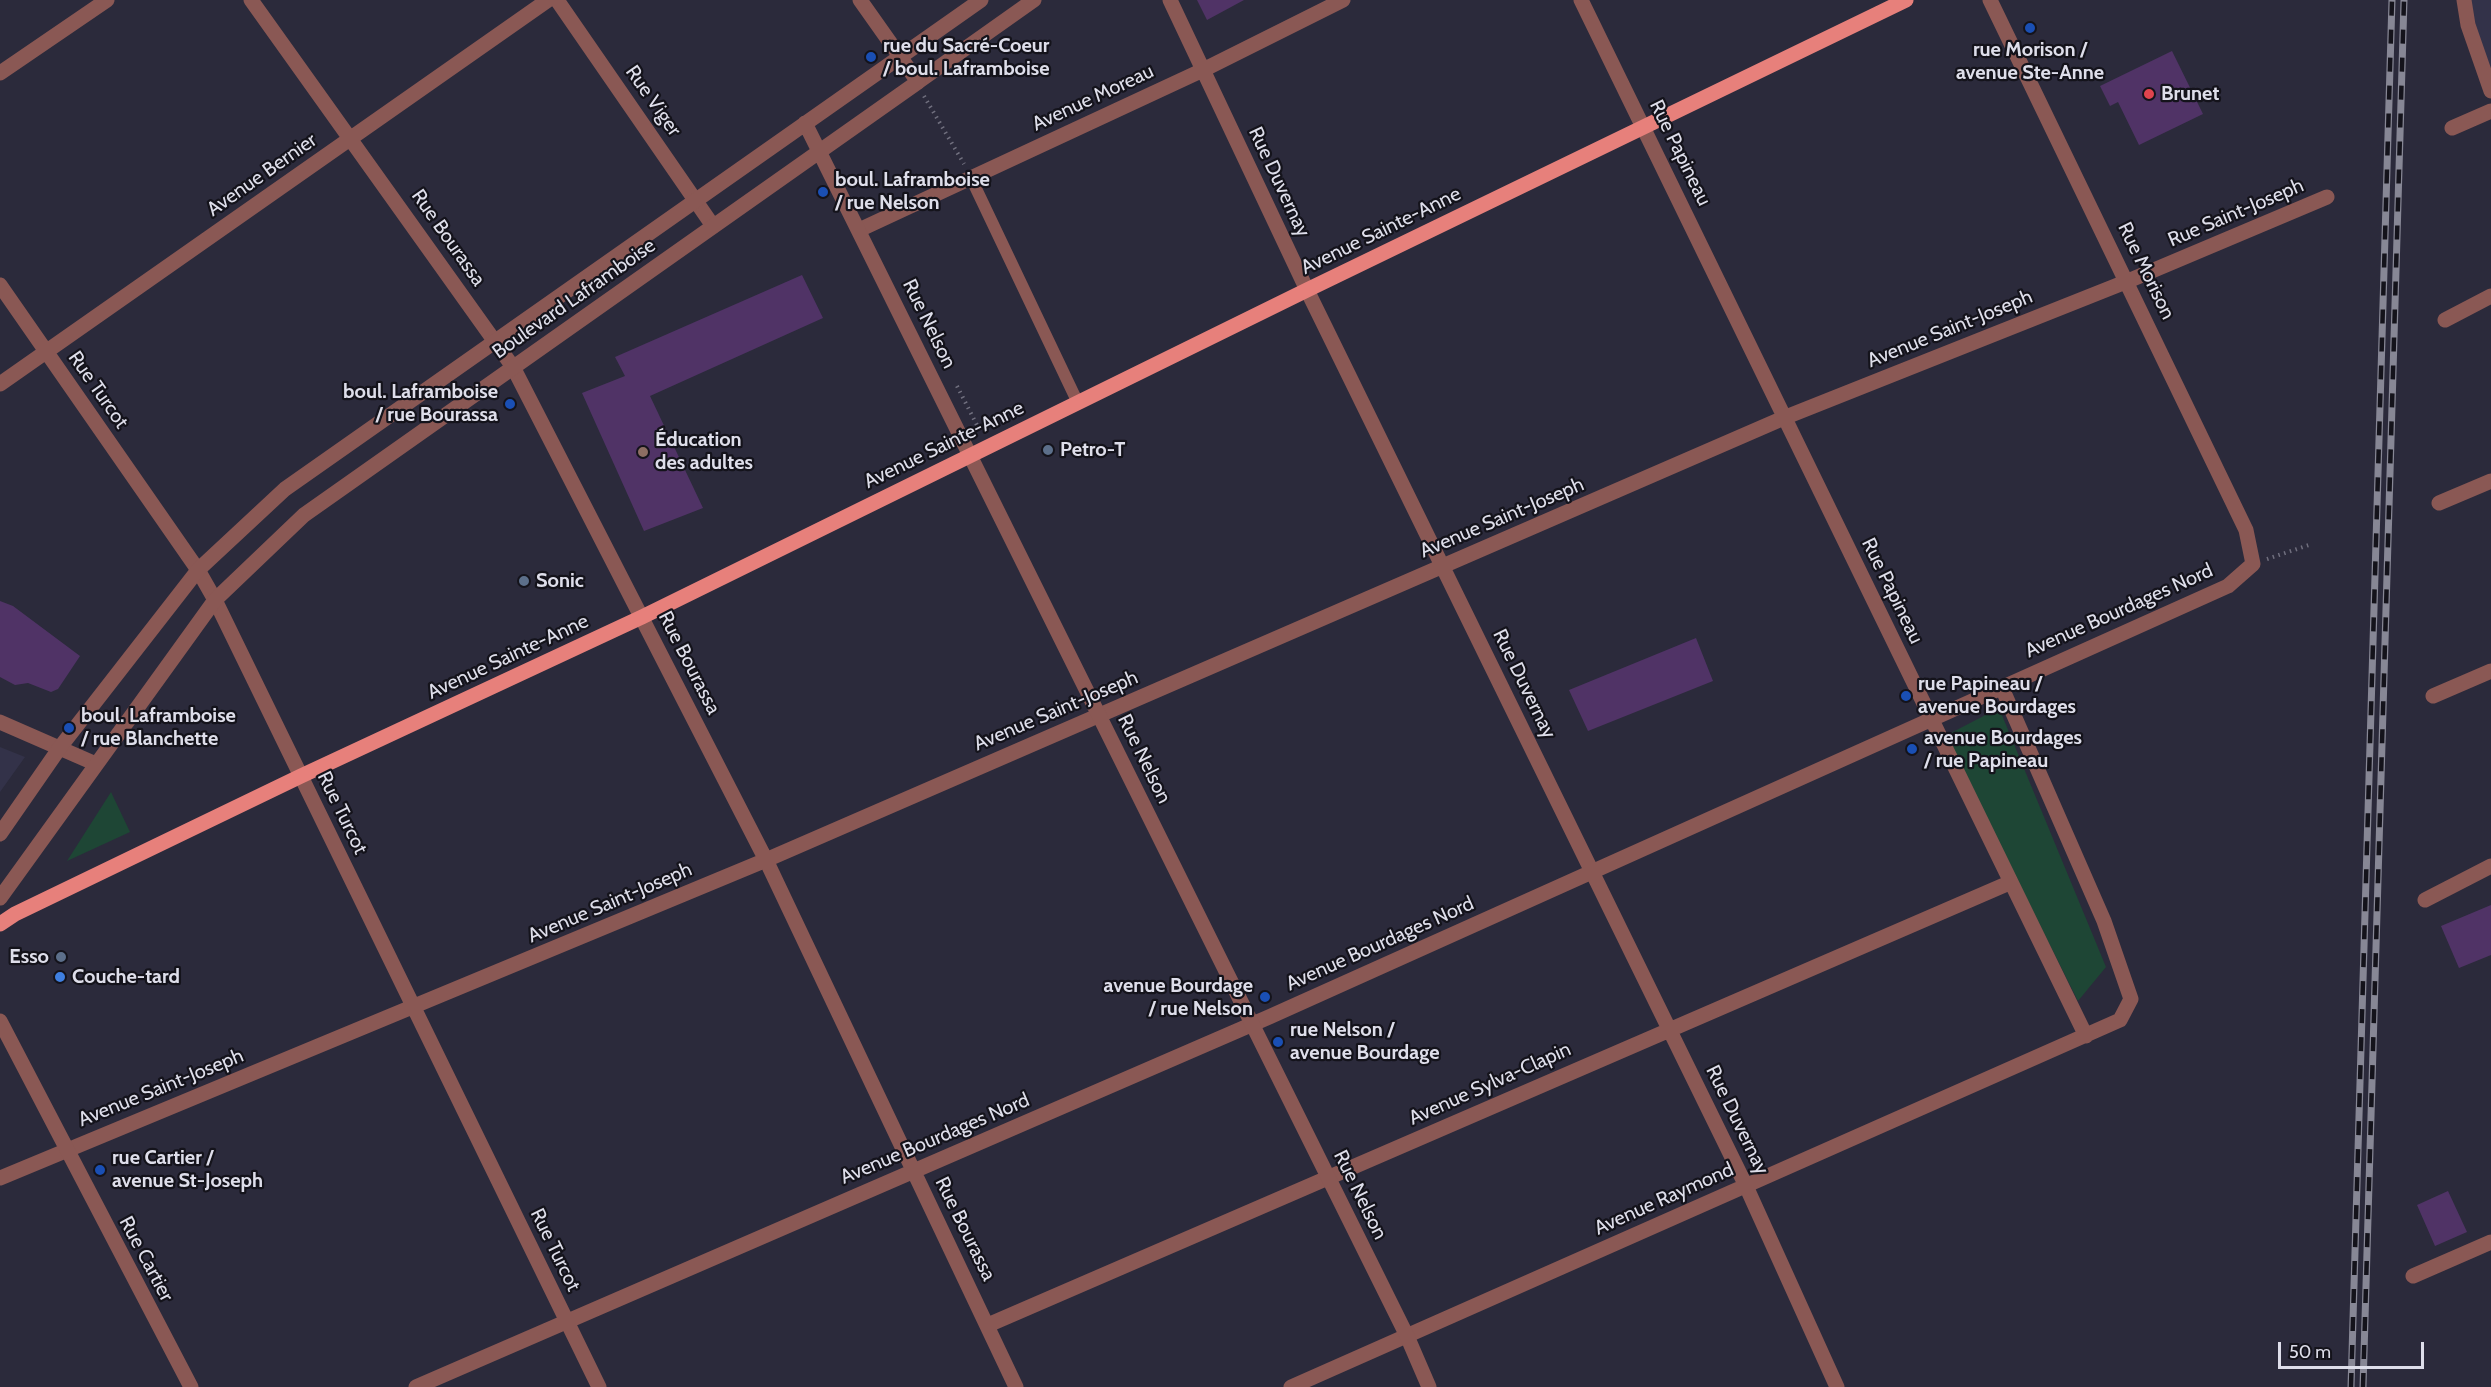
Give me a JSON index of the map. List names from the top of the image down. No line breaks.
{"streets":{"main road":["Avenue Sainte-Anne"],"street":["Avenue Moreau","Rue Viger","Rue Papineau","Avenue Bernier","Rue Duvernay","Rue Saint-Joseph","Rue Bourassa","Rue Morison","Boulevard Laframboise","Rue Nelson","Avenue Saint-Joseph","Rue Turcot","Avenue Bourdages Nord","Avenue Sylva-Clapin","Avenue Raymond","Rue Cartier"]},"crossings":[["Avenue Moreau","Rue Duvernay"],["Avenue Moreau","Rue Nelson"],["Rue Viger","Boulevard Laframboise"],["Rue Papineau","Avenue Sainte-Anne"],["Rue Papineau","Avenue Saint-Joseph"],["Rue Papineau","Avenue Bourdages Nord"],["Rue Papineau","Avenue Sylva-Clapin"],["Rue Papineau","Avenue Raymond"],["Avenue Bernier","Rue Bourassa"],["Avenue Bernier","Rue Turcot"],["Rue Duvernay","Avenue Sainte-Anne"],["Rue Duvernay","Avenue Saint-Joseph"],["Rue Duvernay","Avenue Bourdages Nord"],["Rue Duvernay","Avenue Sylva-Clapin"],["Rue Duvernay","Avenue Raymond"],["Rue Saint-Joseph","Rue Morison"],["Rue Saint-Joseph","Avenue Saint-Joseph"],["Avenue Sainte-Anne","Rue Bourassa"],["Avenue Sainte-Anne","Rue Nelson"],["Avenue Sainte-Anne","Rue Turcot"],["Rue Bourassa","Boulevard Laframboise"],["Rue Bourassa","Avenue Saint-Joseph"],["Rue Bourassa","Avenue Bourdages Nord"],["Rue Bourassa","Avenue Sylva-Clapin"],["Rue Morison","Avenue Saint-Joseph"],["Rue Morison","Avenue Bourdages Nord"],["Boulevard Laframboise","Rue Nelson"],["Boulevard Laframboise","Rue Turcot"],["Rue Nelson","Avenue Saint-Joseph"],["Rue Nelson","Avenue Bourdages Nord"],["Rue Nelson","Avenue Sylva-Clapin"],["Rue Nelson","Avenue Raymond"],["Avenue Saint-Joseph","Rue Turcot"],["Avenue Saint-Joseph","Rue Cartier"],["Rue Turcot","Avenue Bourdages Nord"]],"places":["rue Morison / avenue Ste-Anne","rue du Sacré-Coeur / boul. Laframboise","Brunet","boul. Laframboise / rue Nelson","boul. Laframboise / rue Bourassa","Petro-T","Éducation des adultes","Sonic","rue Papineau / avenue Bourdages","boul. Laframboise / rue Blanchette","avenue Bourdages / rue Papineau","Esso","Couche-tard","avenue Bourdage / rue Nelson","rue Nelson / avenue Bourdage","rue Cartier / avenue St-Joseph"],"scale_bar":"50 m"}
